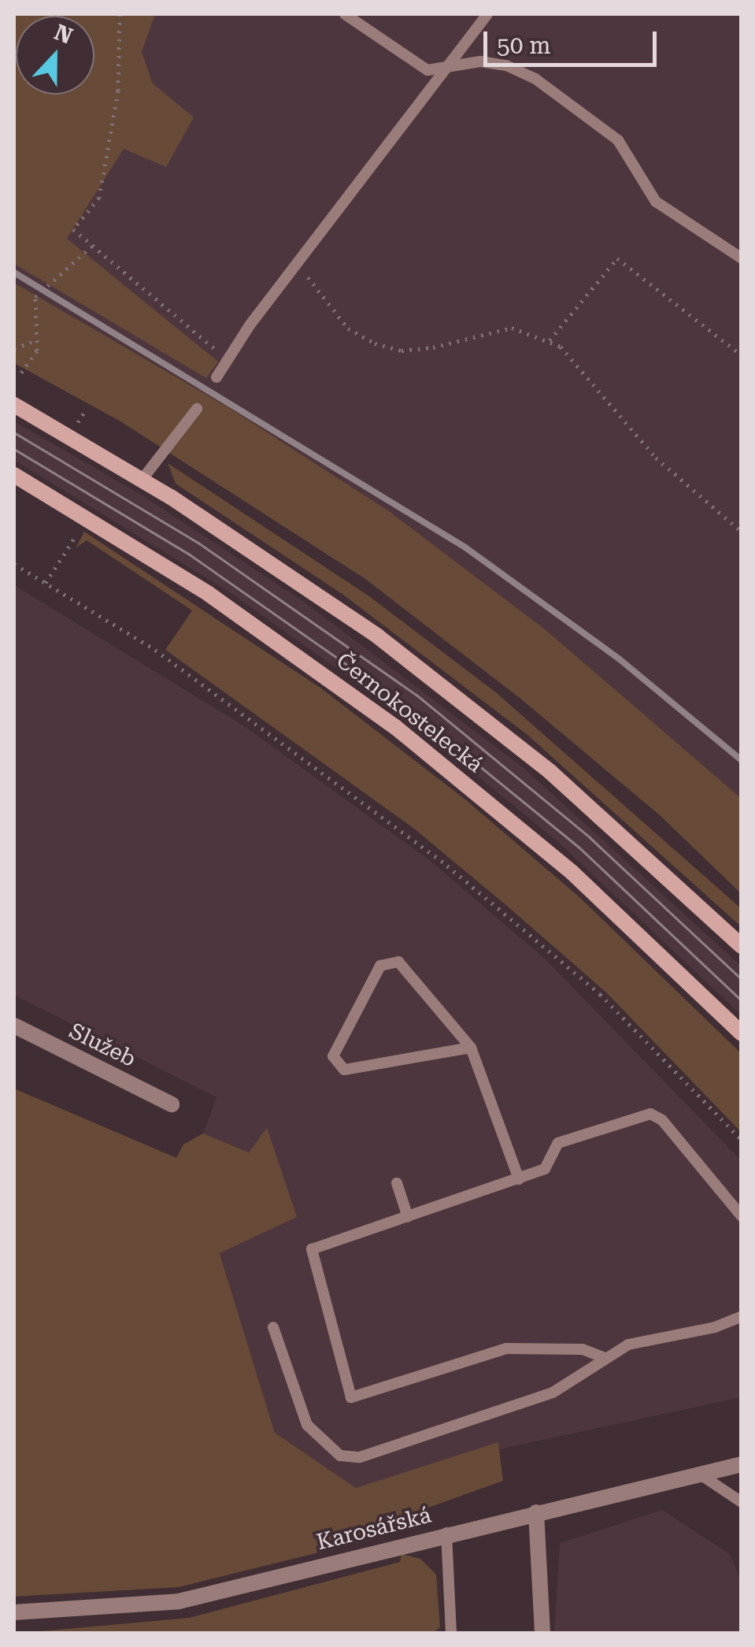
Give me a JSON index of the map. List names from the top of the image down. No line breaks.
{"streets":{"main road":["Černokostelecká"],"street":["Služeb","Karosářská"]},"scale_bar":"50 m","north":"top"}
